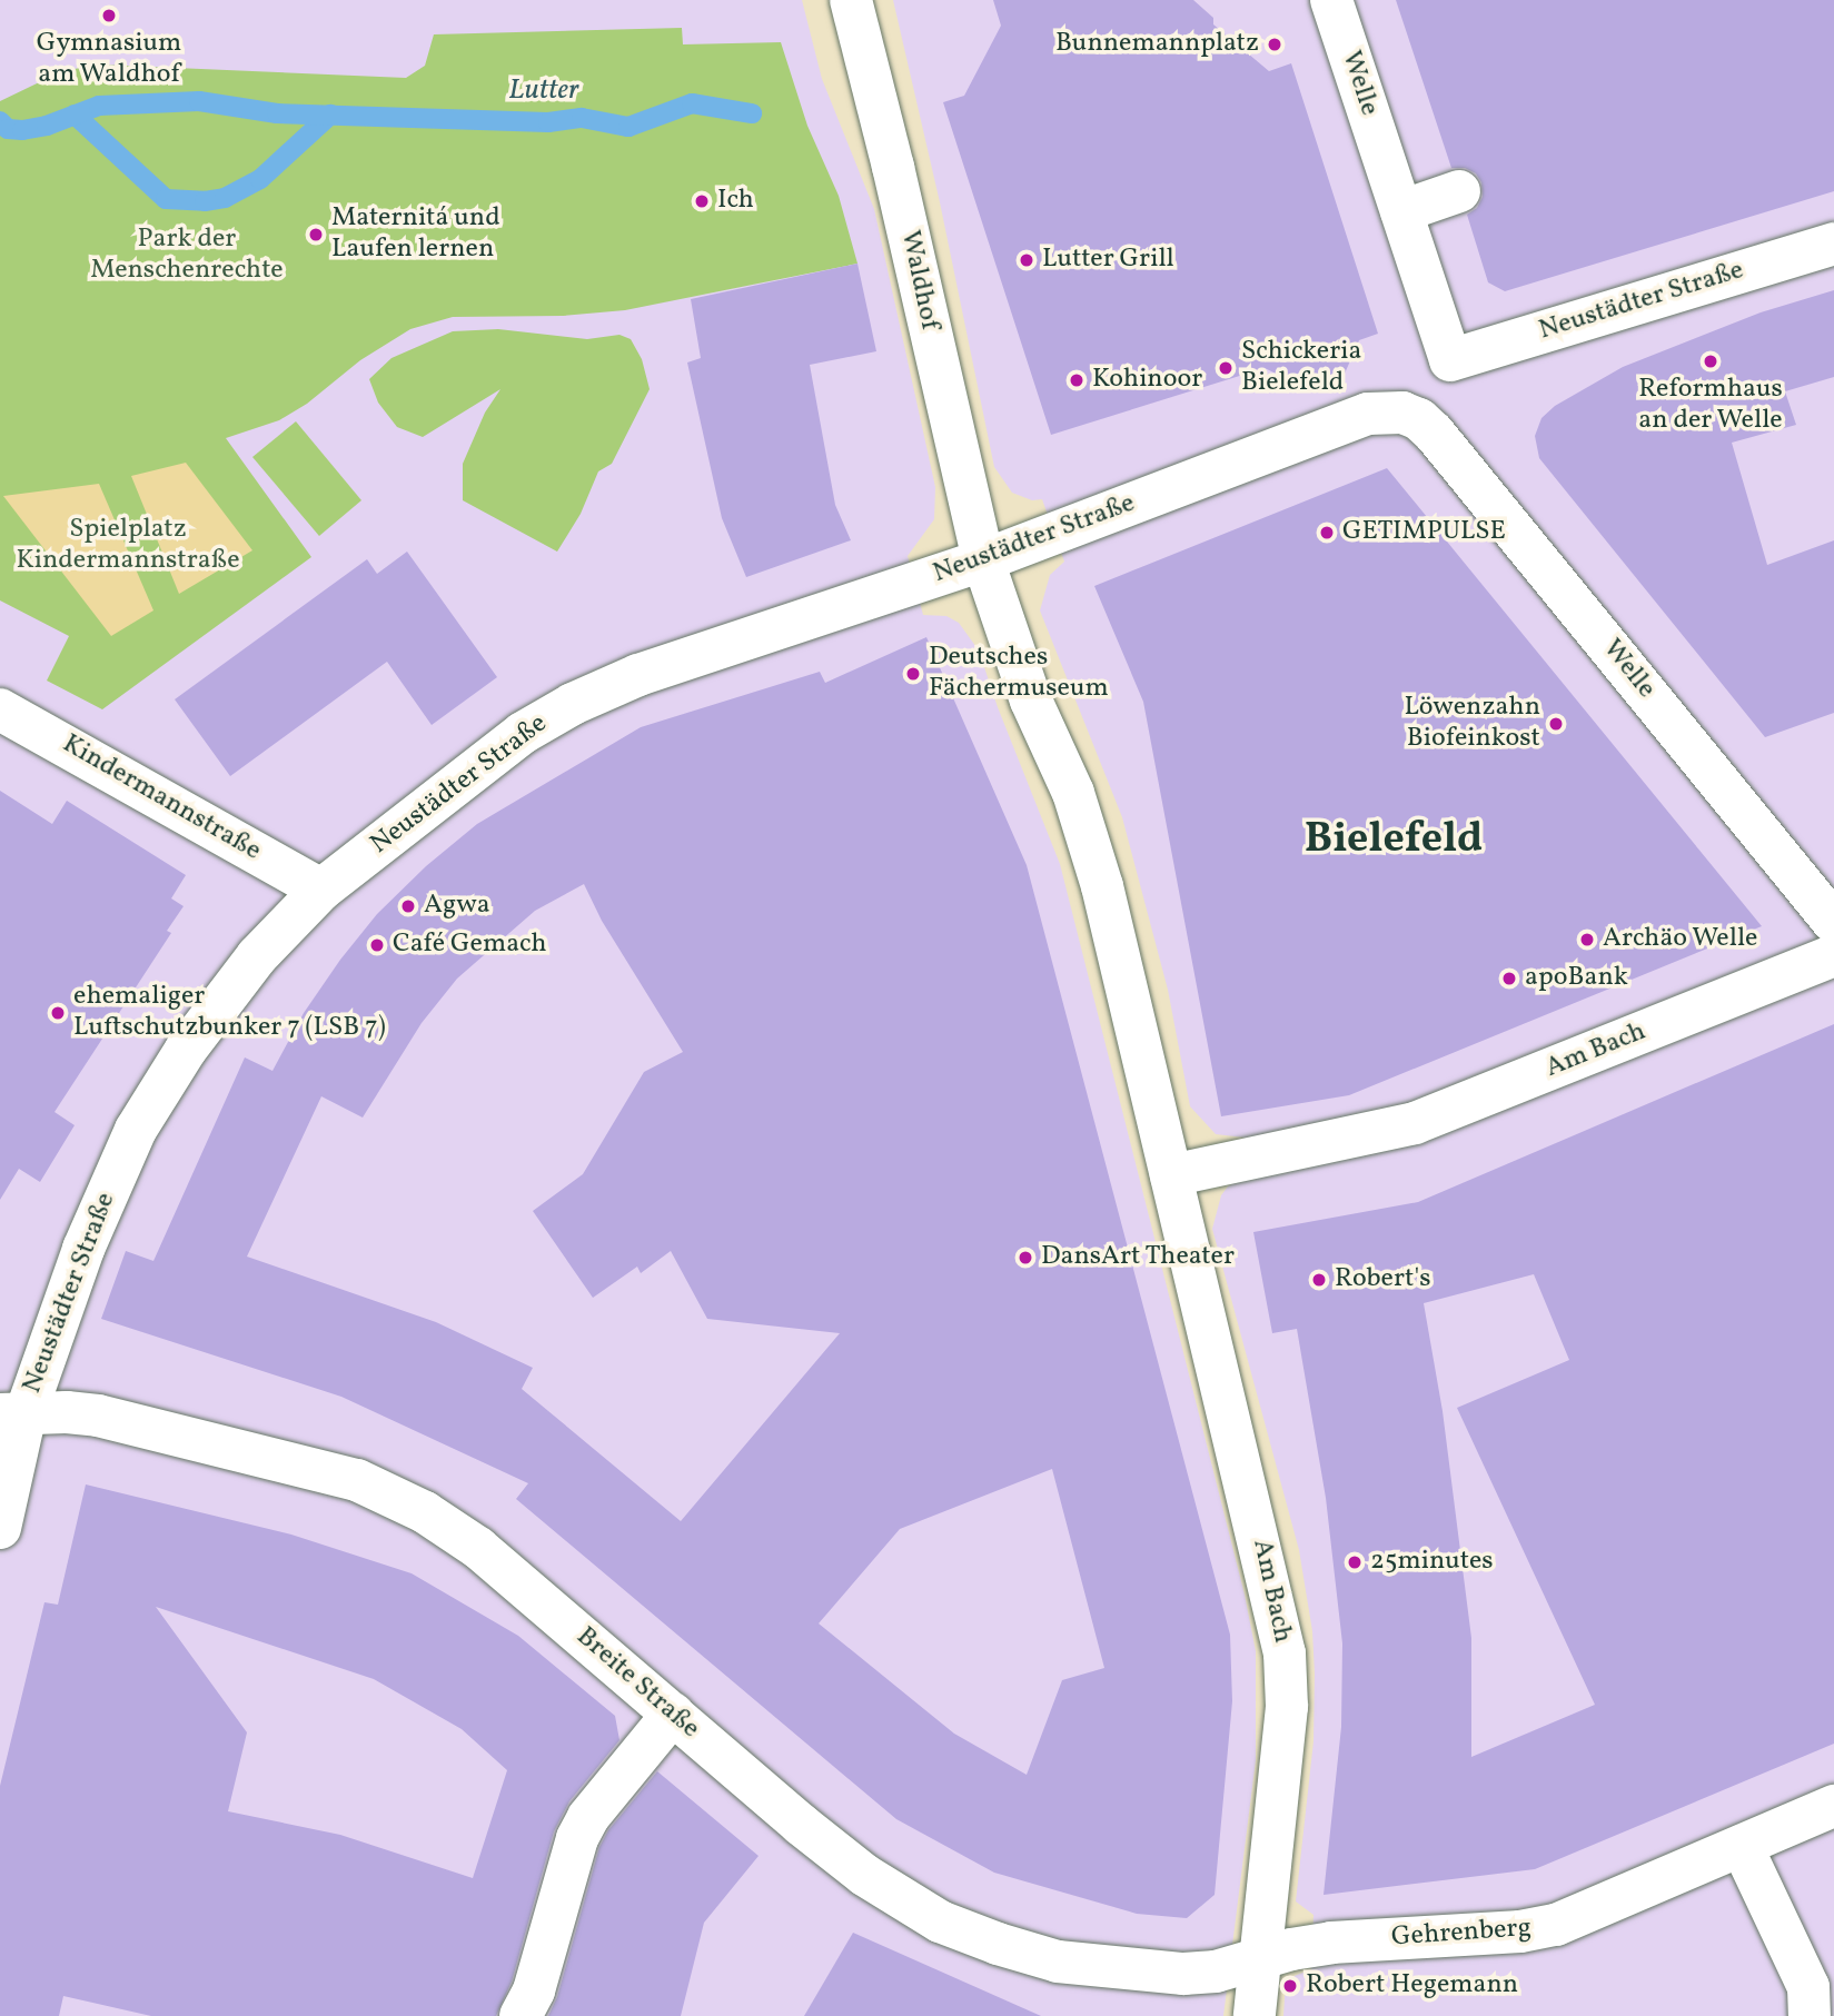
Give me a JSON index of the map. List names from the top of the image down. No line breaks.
{"streets":{"street":["Welle","Waldhof","Neustädter Straße","Kindermannstraße","Am Bach","Breite Straße","Gehrenberg"]},"crossings":[["Welle","Neustädter Straße"],["Waldhof","Neustädter Straße"],["Waldhof","Am Bach"],["Neustädter Straße","Kindermannstraße"],["Neustädter Straße","Am Bach"],["Neustädter Straße","Breite Straße"],["Am Bach","Breite Straße"],["Am Bach","Gehrenberg"],["Breite Straße","Gehrenberg"]],"districts":["Bielefeld"],"water":["Lutter"],"parks":["Park der Menschenrechte","Spielplatz Kindermannstraße"],"places":["Gymnasium am Waldhof","Bunnemannplatz","Ich","Maternitá und Laufen lernen","Lutter Grill","Reformhaus an der Welle","Schickeria Bielefeld","Kohinoor","GETIMPULSE","Deutsches Fächermuseum","Löwenzahn Biofeinkost","Agwa","Archäo Welle","Café Gemach","apoBank","ehemaliger Luftschutzbunker 7 (LSB 7)","DansArt Theater","Robert's","25minutes","Robert Hegemann"]}
